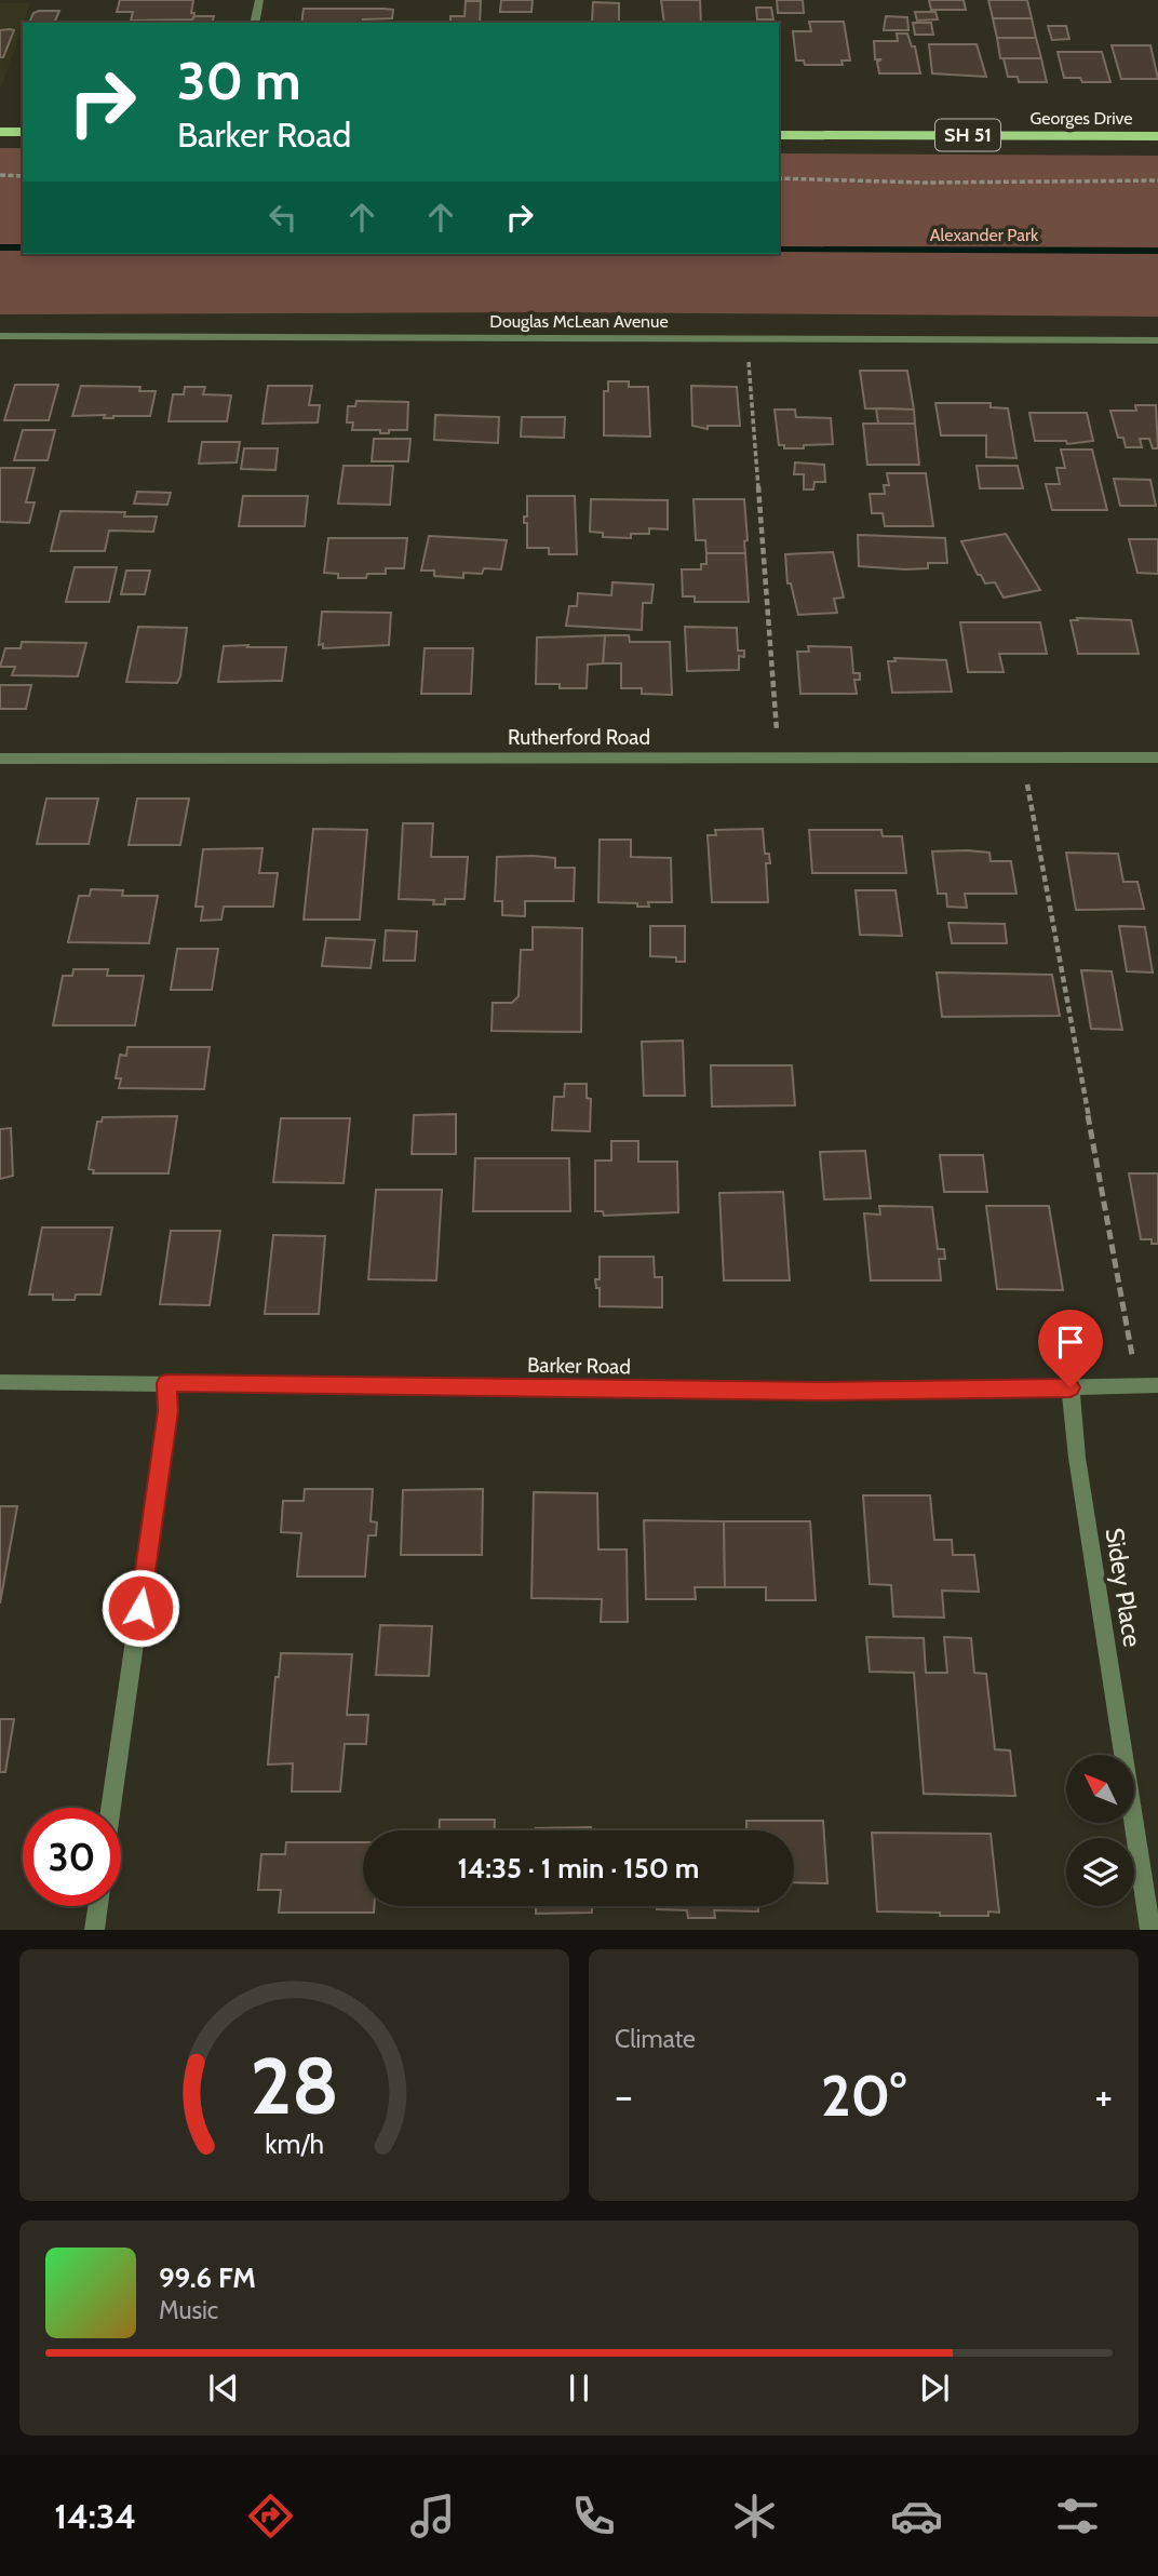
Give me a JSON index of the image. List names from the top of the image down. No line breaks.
{"streets":{"main road":["Georges Drive","SH 51"],"street":["Douglas McLean Avenue","Rutherford Road","Barker Road","Sidey Place"]},"crossings":[["Barker Road","Sidey Place"]],"parks":["Alexander Park"],"north":"top left","page":{"turn":["30 m","Barker Road"],"limit":"30","trip":"14:35 · 1 min · 150 m","tile":"Climate","heat":["−","20°","+"],"song":["99.6 FM","Music"],"tabs":"14:34","gauge":["28","km/h"]}}
